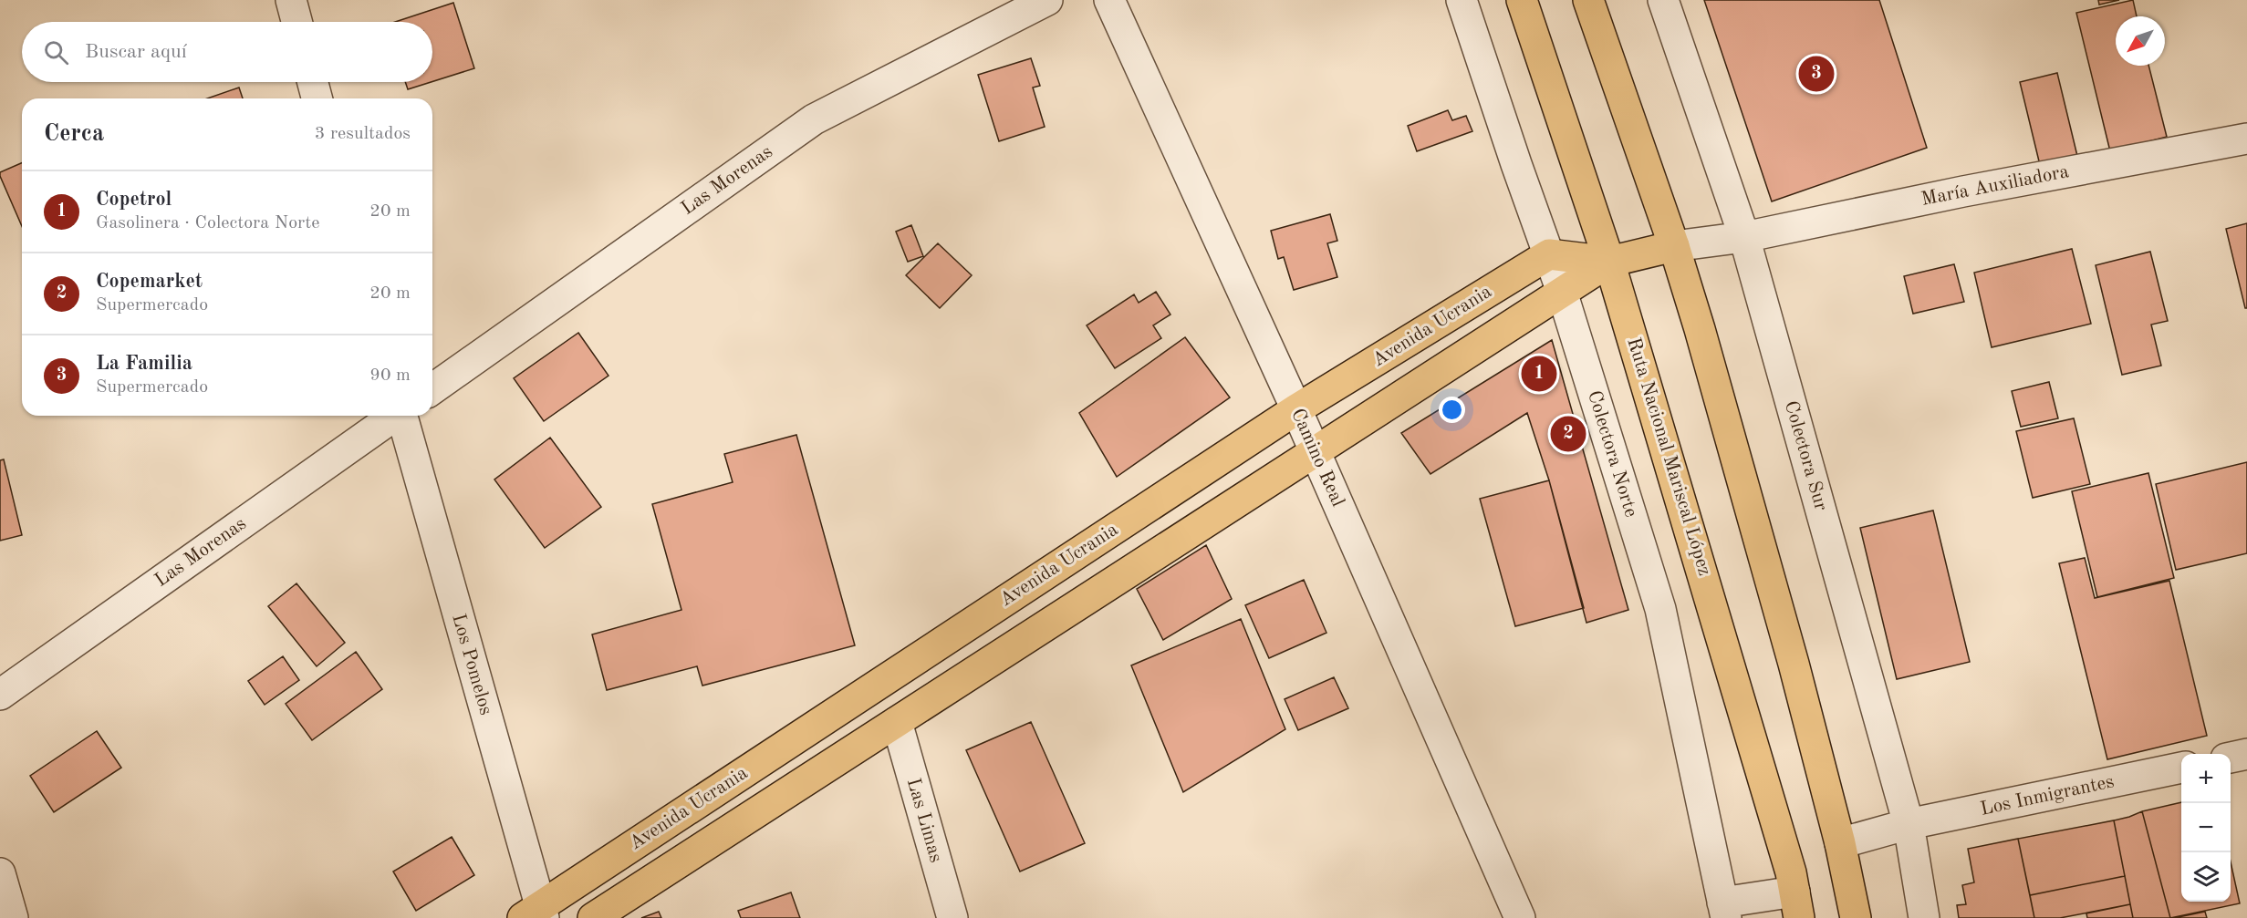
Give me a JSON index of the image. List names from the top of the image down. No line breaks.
{"streets":{"main road":["Avenida Ucrania","Ruta Nacional Mariscal López"],"street":["Las Morenas","María Auxiliadora","Colectora Norte","Colectora Sur","Camino Real","Los Pomelos","Los Inmigrantes","Las Limas"]},"crossings":[["María Auxiliadora","Avenida Ucrania"],["María Auxiliadora","Colectora Sur"],["Avenida Ucrania","Colectora Norte"],["Avenida Ucrania","Colectora Sur"],["Avenida Ucrania","Ruta Nacional Mariscal López"],["Avenida Ucrania","Camino Real"],["Avenida Ucrania","Los Pomelos"],["Avenida Ucrania","Las Limas"],["Colectora Sur","Los Inmigrantes"]],"north":"bottom left","page":{"search":"Buscar aquí","pins":["3","1","2"],"heading":["Cerca","3 resultados"],"list":[{"mark":"1","name":"Copetrol","note":"Gasolinera · Colectora Norte","value":"20 m"},{"mark":"2","name":"Copemarket","note":"Supermercado","value":"20 m"},{"mark":"3","name":"La Familia","note":"Supermercado","value":"90 m"}],"map_buttons":["+","−"]}}
